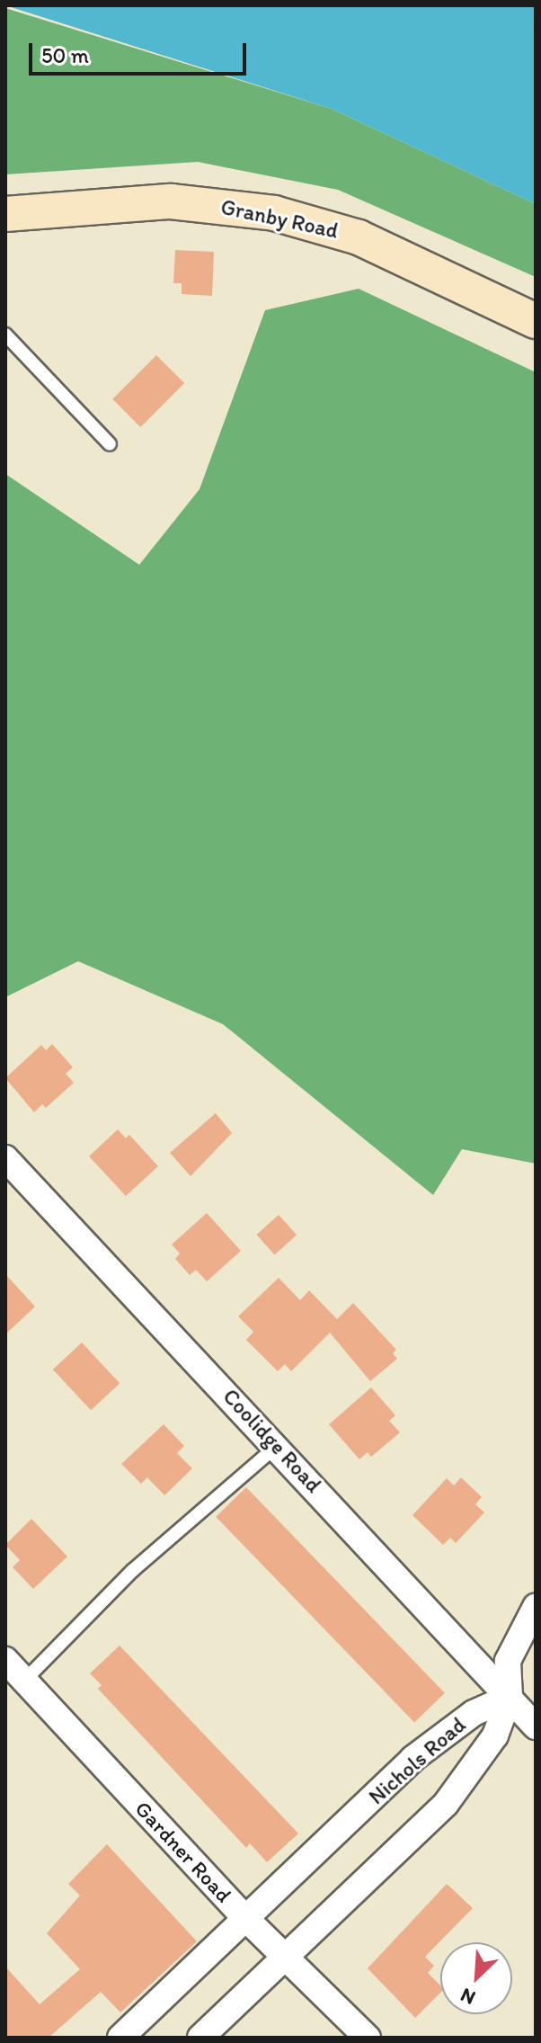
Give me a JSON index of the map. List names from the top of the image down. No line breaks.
{"streets":{"main road":["Granby Road"],"street":["Coolidge Road","Nichols Road","Gardner Road"]},"crossings":[["Coolidge Road","Nichols Road"],["Nichols Road","Gardner Road"]],"scale_bar":"50 m","north":"bottom left"}
